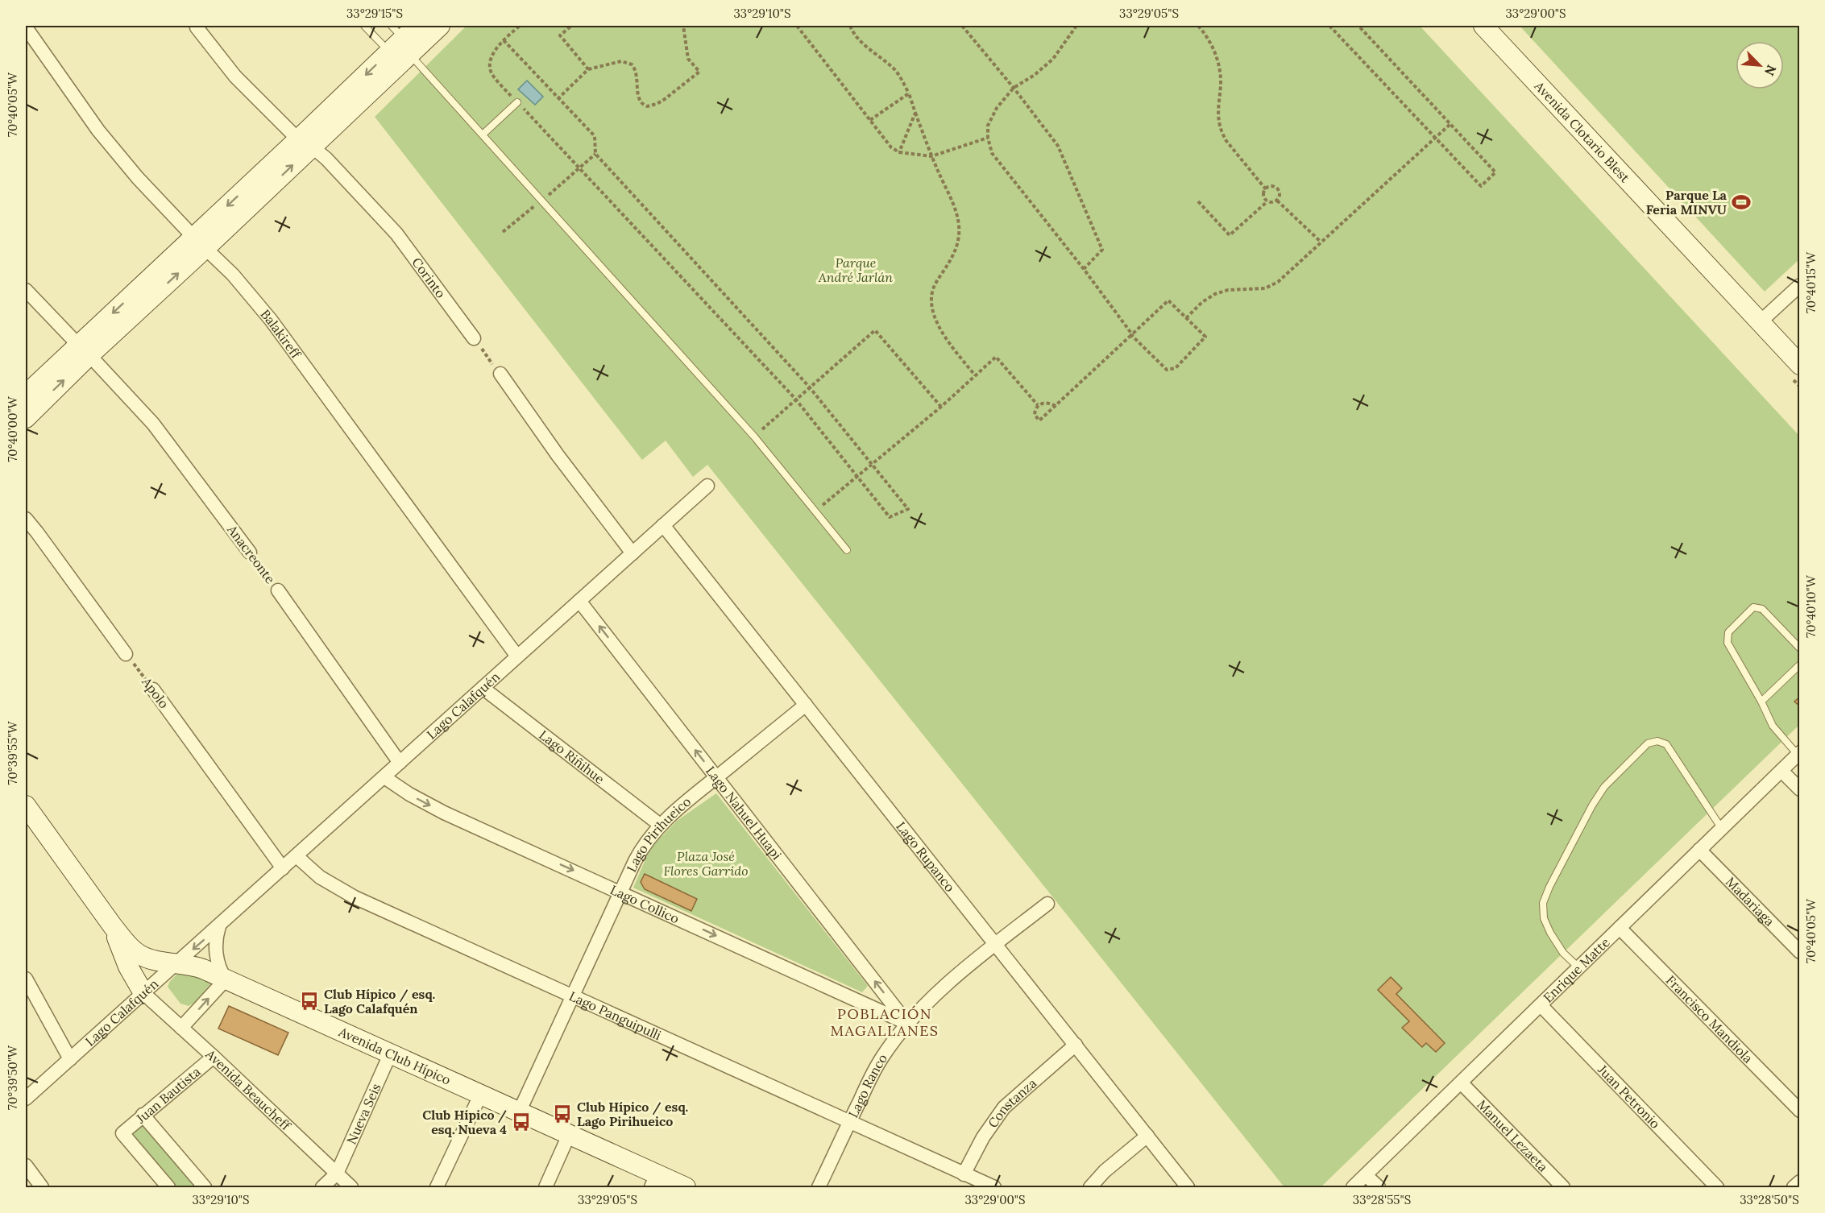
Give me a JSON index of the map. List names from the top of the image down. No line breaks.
{"streets":{"main road":["Avenida Clotario Blest","Avenida Club Hípico"],"street":["Corinto","Balakireff","Anacreonte","Apolo","Lago Calafquén","Lago Riñihue","Lago Nahuel Huapi","Lago Pirihueico","Lago Rupanco","Madariaga","Lago Collico","Enrique Matte","Lago Panguipulli","Francisco Mandiola","Lago Ranco","Avenida Beaucheff","Juan Bautista","Juan Petronio","Constanza","Nueva Seis","Manuel Lezaeta"]},"crossings":[["Balakireff","Lago Calafquén"],["Anacreonte","Lago Calafquén"],["Apolo","Lago Calafquén"],["Lago Calafquén","Lago Riñihue"],["Lago Calafquén","Lago Nahuel Huapi"],["Lago Calafquén","Lago Rupanco"],["Lago Calafquén","Lago Collico"],["Lago Calafquén","Lago Panguipulli"],["Lago Calafquén","Avenida Club Hípico"],["Lago Calafquén","Avenida Beaucheff"],["Lago Riñihue","Lago Pirihueico"],["Lago Nahuel Huapi","Lago Pirihueico"],["Lago Nahuel Huapi","Lago Collico"],["Lago Nahuel Huapi","Lago Ranco"],["Lago Pirihueico","Lago Rupanco"],["Lago Pirihueico","Lago Collico"],["Lago Pirihueico","Lago Panguipulli"],["Lago Pirihueico","Avenida Club Hípico"],["Lago Rupanco","Lago Ranco"],["Lago Rupanco","Constanza"],["Madariaga","Enrique Matte"],["Lago Collico","Lago Ranco"],["Enrique Matte","Francisco Mandiola"],["Enrique Matte","Juan Petronio"],["Enrique Matte","Manuel Lezaeta"],["Lago Panguipulli","Lago Ranco"],["Lago Panguipulli","Constanza"],["Avenida Club Hípico","Nueva Seis"],["Avenida Beaucheff","Juan Bautista"],["Avenida Beaucheff","Nueva Seis"]],"one_way":["Lago Nahuel Huapi","Lago Collico"],"districts":["POBLACIÓN MAGALLANES"],"parks":["Parque André Jarlán","Plaza José Flores Garrido"],"places":{"sports":["Parque La Feria MINVU"],"bus stop":["Club Hípico / esq. Lago Calafquén","Club Hípico / esq. Lago Pirihueico","Club Hípico / esq. Nueva 4"]},"north":"bottom right","coordinates":["33°29'15\"S","33°29'10\"S","33°29'05\"S","33°29'00\"S","70°40'05\"W","70°40'15\"W","70°40'00\"W","70°40'10\"W","70°39'55\"W","70°39'50\"W","33°28'55\"S","33°28'50\"S"]}
